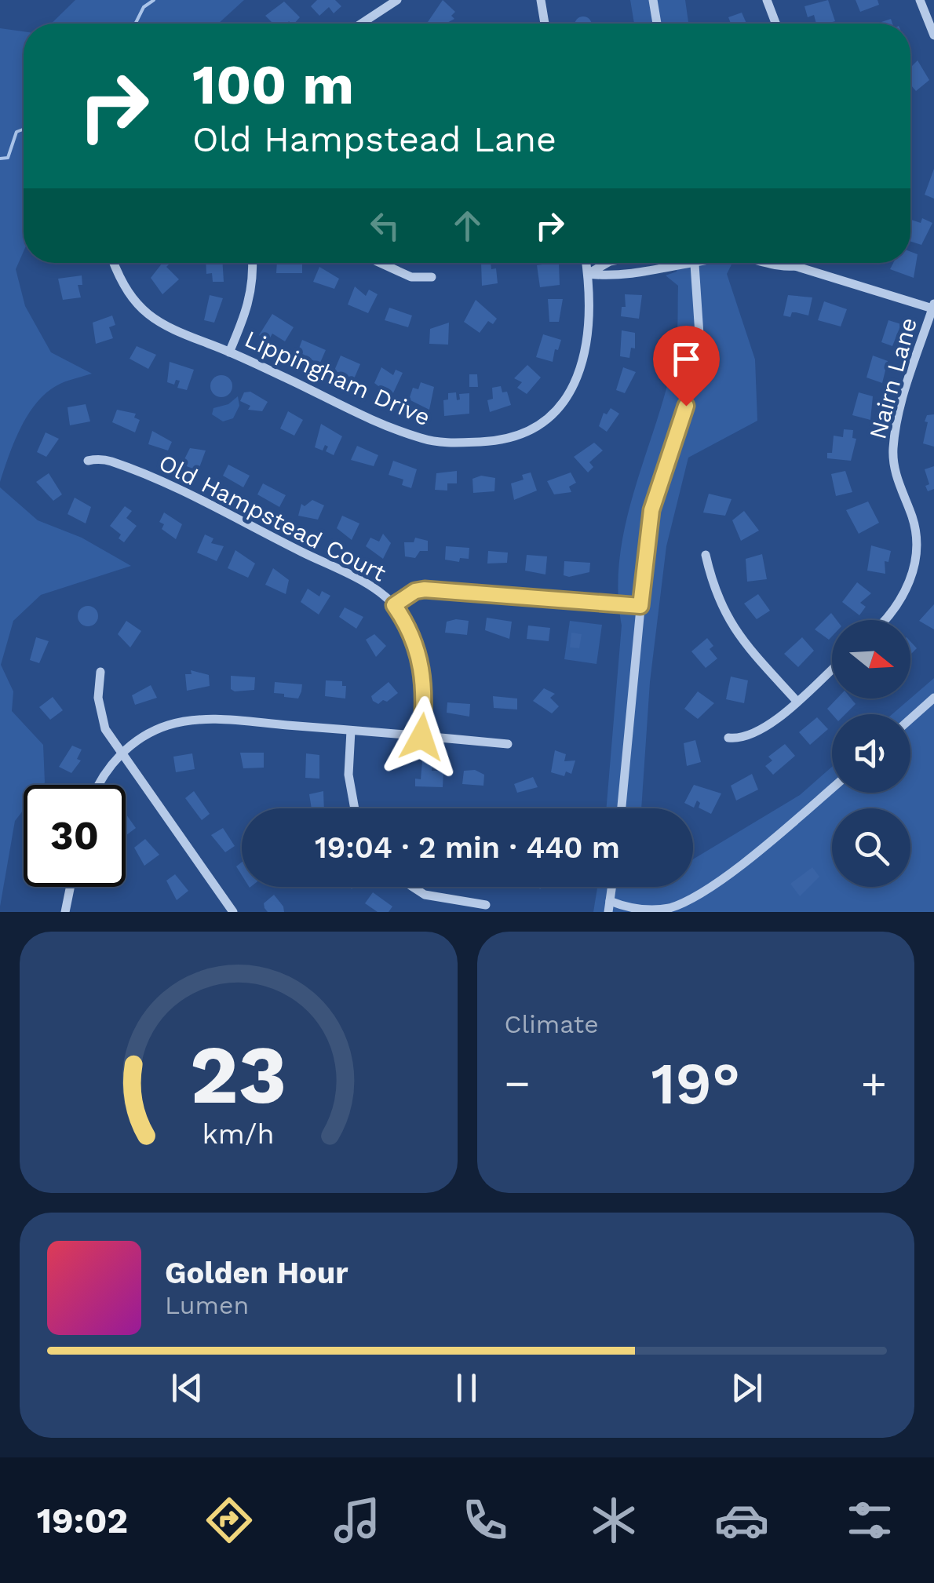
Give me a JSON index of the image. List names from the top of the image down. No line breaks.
{"streets":{"street":["Lippingham Drive","Nairn Lane","Old Hampstead Court"]},"north":"right","page":{"turn":["100 m","Old Hampstead Lane"],"limit":"30","trip":"19:04 · 2 min · 440 m","tile":"Climate","heat":["−","19°","+"],"song":["Golden Hour","Lumen"],"tabs":"19:02","gauge":["23","km/h"]}}
